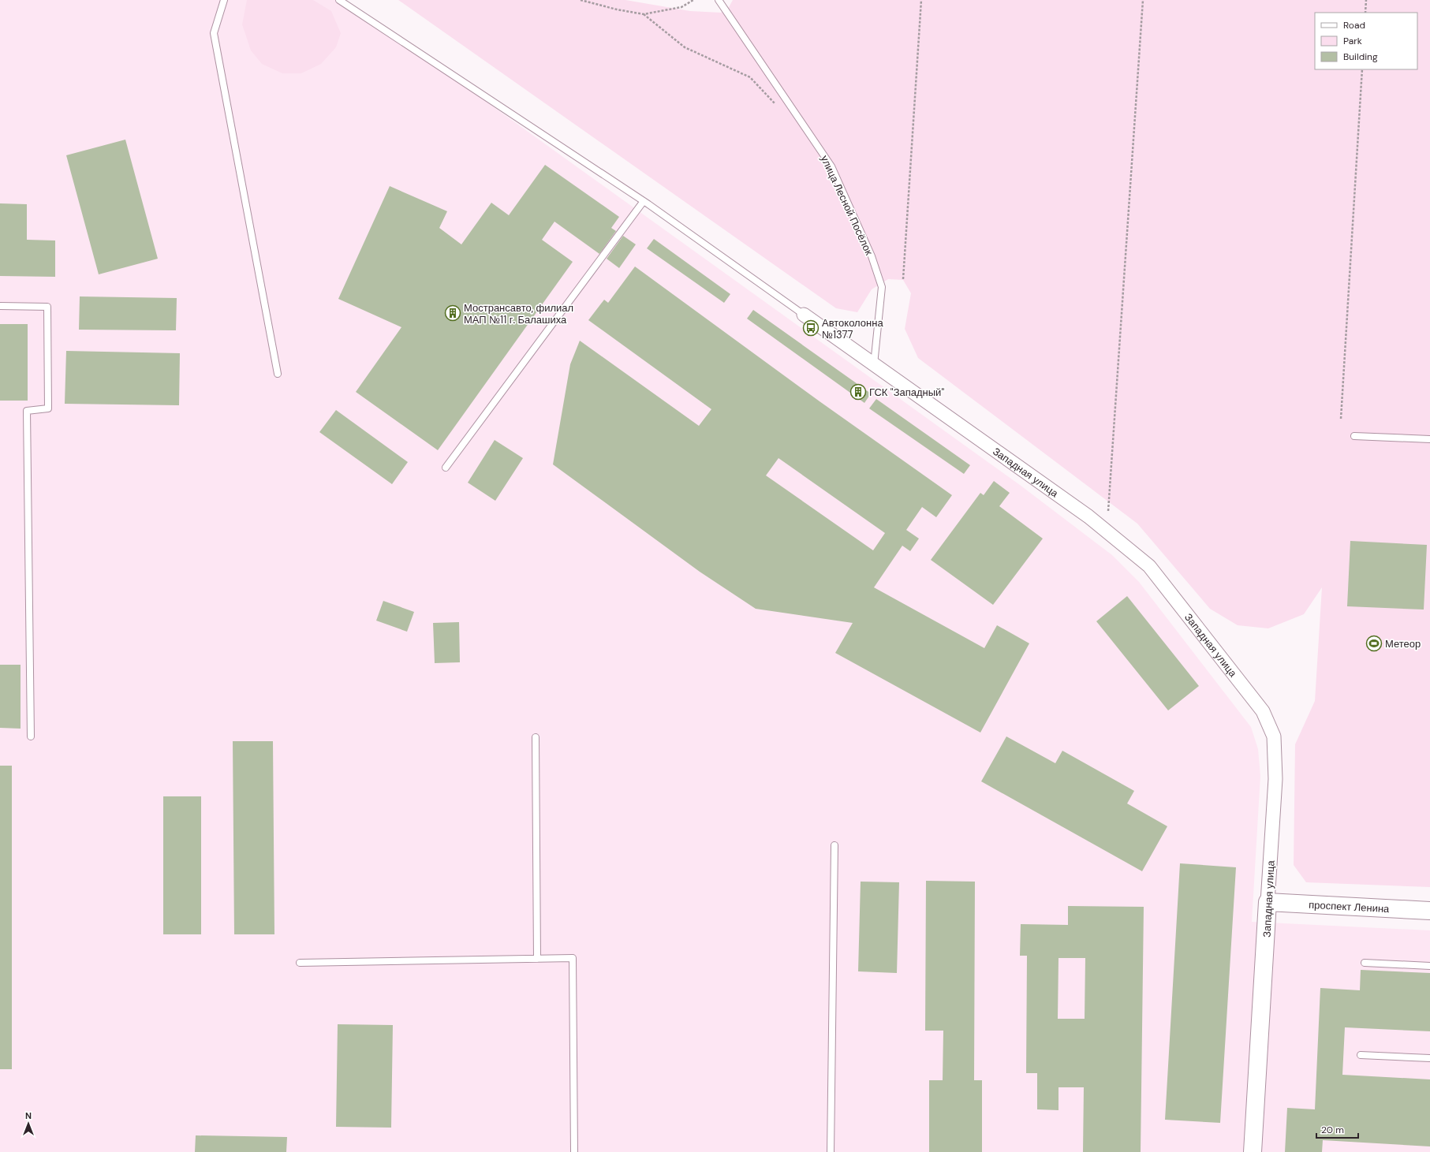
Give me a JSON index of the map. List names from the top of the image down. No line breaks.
{"streets":{"street":["Западная улица","проспект Ленина"],"lane":["улица Лесной Посёлок"]},"crossings":[["улица Лесной Посёлок","Западная улица"],["Западная улица","проспект Ленина"]],"places":{"building":["Мострансавто, филиал МАП №11 г. Балашиха","ГСК \"Западный\""],"bus stop":["Автоколонна №1377"],"sports":["Метеор"]},"legend":["Road","Park","Building"],"scale_bar":"20 m","north":"top"}
